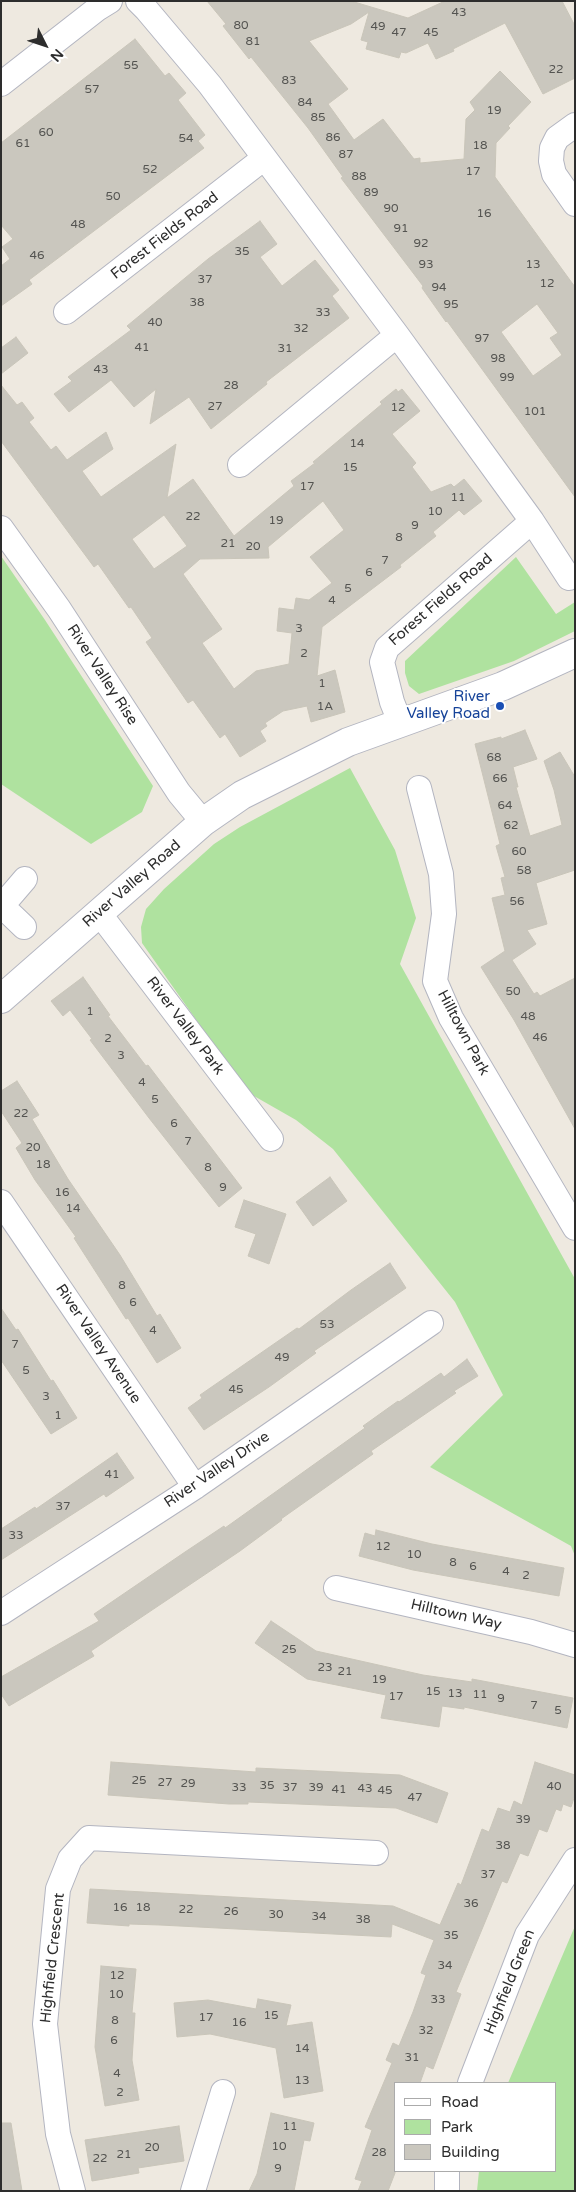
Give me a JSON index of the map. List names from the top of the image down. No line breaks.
{"streets":{"street":["Forest Fields Road","River Valley Rise","River Valley Road","River Valley Park","Hilltown Park","River Valley Avenue","River Valley Drive","Hilltown Way","Highfield Crescent","Highfield Green"]},"crossings":[["Forest Fields Road","River Valley Road"],["River Valley Rise","River Valley Road"],["River Valley Road","River Valley Park"],["River Valley Avenue","River Valley Drive"]],"places":["River Valley Road"],"house_numbers":["43","80","49","47","45","81","55","22","83","57","84","19","85","60","86","54","61","18","87","52","17","88","89","50","90","16","48","91","92","35","46","93","13","37","12","94","38","95","33","40","32","97","41","31","98","43","99","28","27","12","101","14","15","17","11","10","22","19","9","8","21","20","7","6","5","4","3","2","1","1A","68","66","64","62","60","58","56","50","1","48","46","2","3","4","5","22","6","7","20","18","8","9","16","14","8","6","53","4","7","49","5","45","3","1","41","37","33","12","10","8","6","4","2","25","23","21","19","15","13","11","17","9","7","5","25","27","29","35","40","33","37","39","43","41","45","47","39","38","37","36","16","18","22","26","30","34","38","35","34","12","10","33","15","17","8","16","32","6","14","31","4","13","2","11","10","20","28","21","22","9"],"legend":["Road","Park","Building"],"north":"bottom right"}
